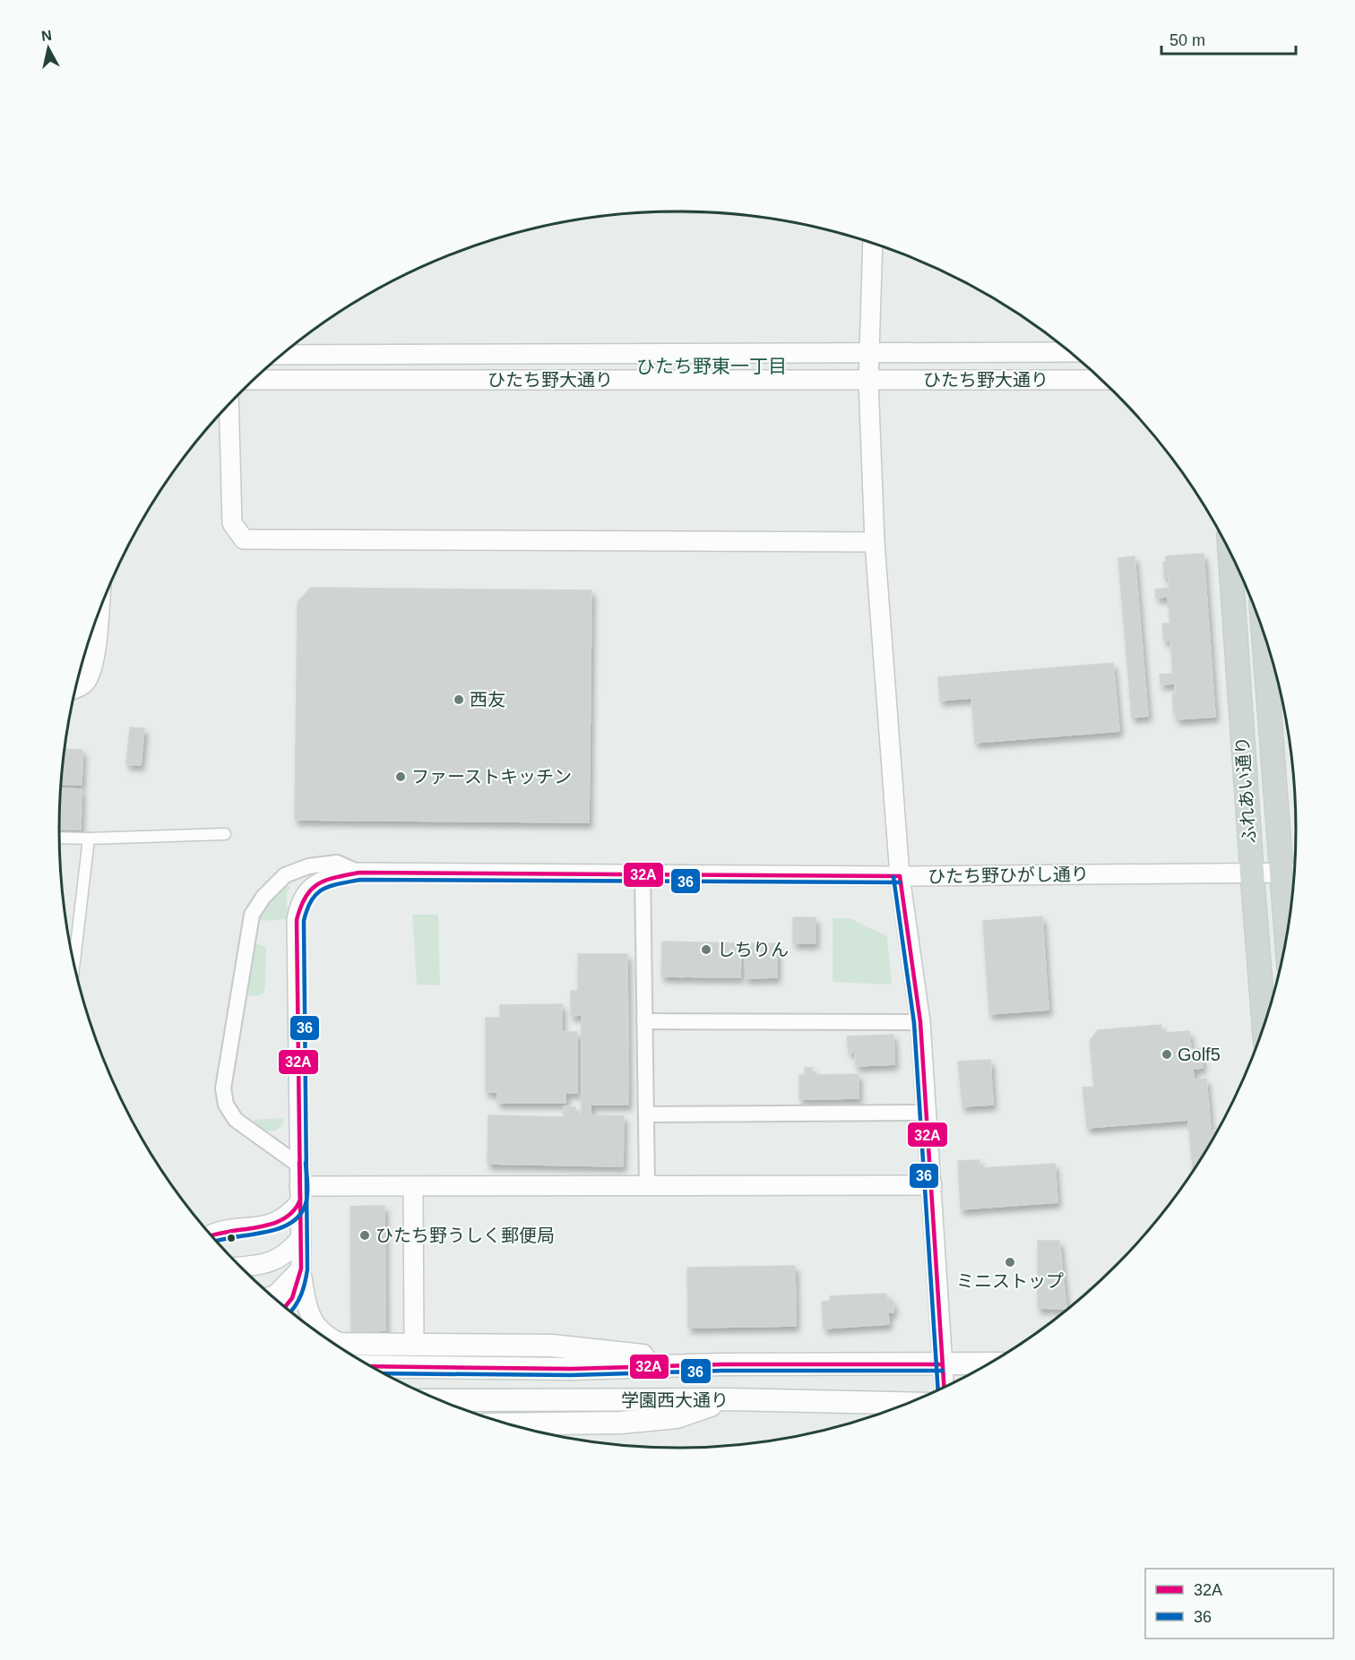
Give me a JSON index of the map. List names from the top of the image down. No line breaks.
{"streets":{"main road":["ふれあい通り","学園西大通り"],"street":["ひたち野大通り","ひたち野ひがし通り"]},"crossings":[["ふれあい通り","ひたち野ひがし通り"]],"districts":["ひたち野東一丁目"],"places":["西友","ファーストキッチン","しちりん","Golf5","ひたち野うしく郵便局","ミニストップ"],"lines":["transit line 32A","transit line 36"],"legend":["32A","36"],"scale_bar":"50 m","north":"top"}
